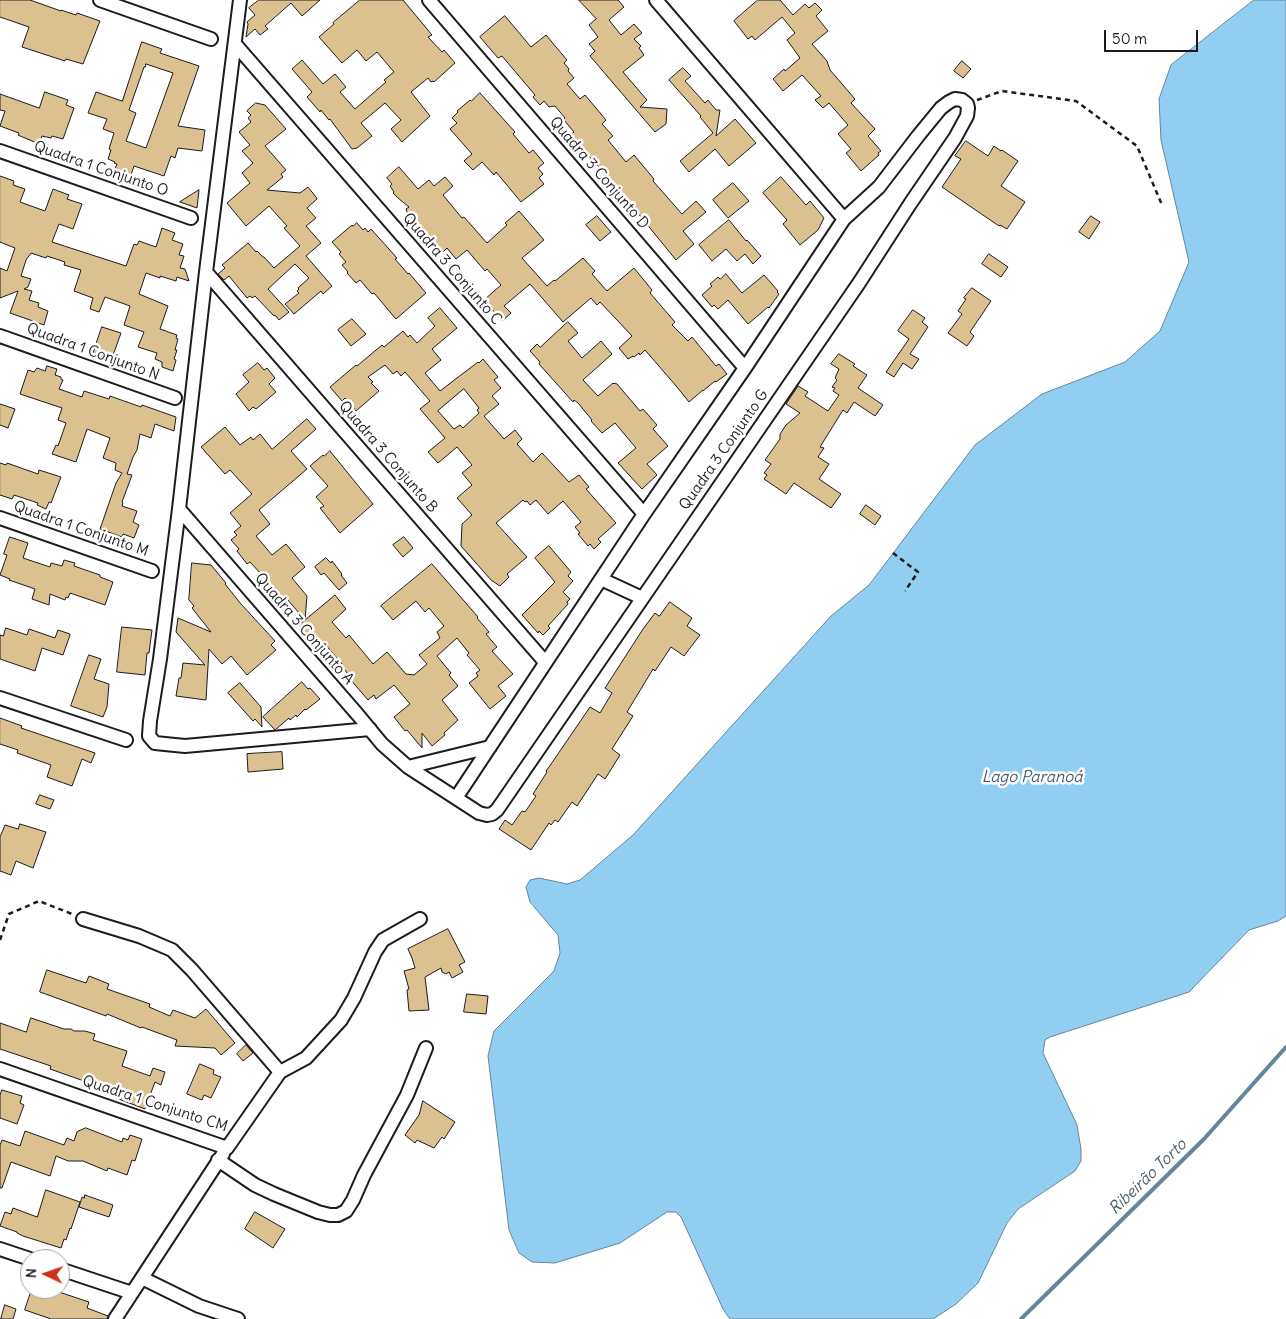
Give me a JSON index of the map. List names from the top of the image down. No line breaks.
{"streets":{"street":["Quadra 1 Conjunto O","Quadra 3 Conjunto D","Quadra 3 Conjunto C","Quadra 1 Conjunto N","Quadra 3 Conjunto G","Quadra 3 Conjunto B","Quadra 1 Conjunto M","Quadra 3 Conjunto A","Quadra 1 Conjunto CM"]},"crossings":[["Quadra 3 Conjunto G","Quadra 3 Conjunto A"]],"water":["Lago Paranoá","Ribeirão Torto"],"scale_bar":"50 m","north":"left"}
